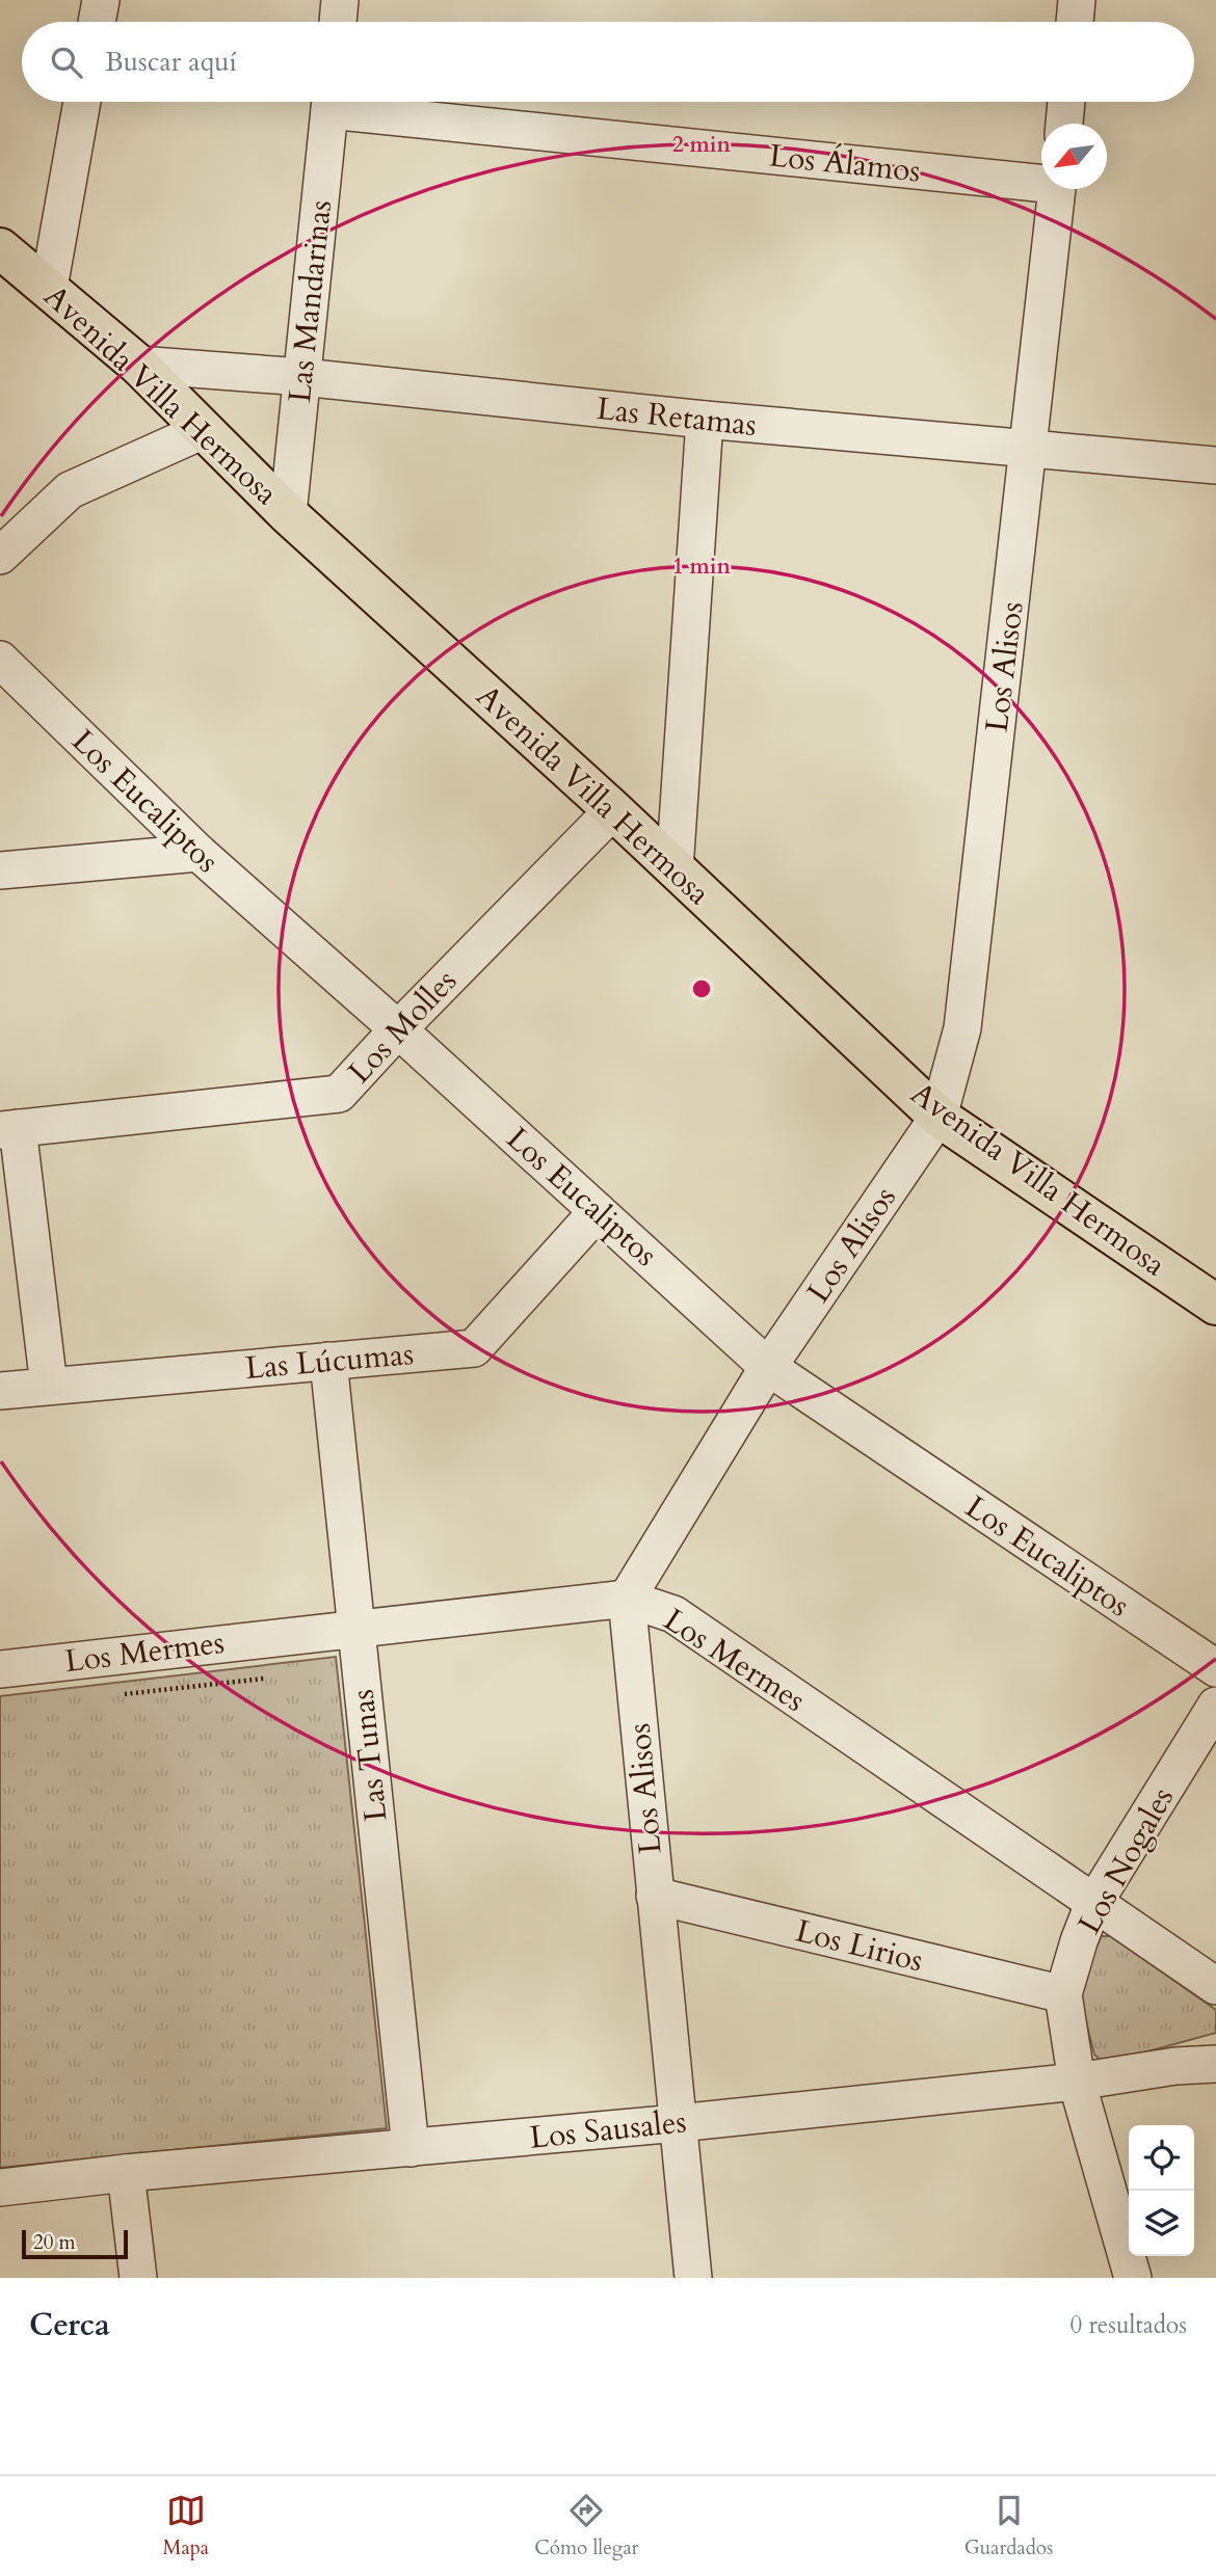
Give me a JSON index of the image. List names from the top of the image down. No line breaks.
{"streets":{"main road":["Avenida Villa Hermosa"],"street":["Los Álamos","Las Mandarinas","Las Retamas","Los Alisos","Los Eucaliptos","Los Molles","Las Lúcumas","Los Mermes","Las Tunas","Los Nogales","Los Lirios","Los Sausales"]},"crossings":[["Las Mandarinas","Avenida Villa Hermosa"],["Las Mandarinas","Las Retamas"],["Avenida Villa Hermosa","Las Retamas"],["Avenida Villa Hermosa","Los Alisos"],["Avenida Villa Hermosa","Los Molles"],["Las Retamas","Los Alisos"],["Los Alisos","Los Eucaliptos"],["Los Alisos","Los Mermes"],["Los Alisos","Los Lirios"],["Los Alisos","Los Sausales"],["Los Eucaliptos","Los Molles"],["Los Eucaliptos","Las Lúcumas"],["Las Lúcumas","Las Tunas"],["Los Mermes","Las Tunas"],["Los Mermes","Los Nogales"],["Las Tunas","Los Sausales"],["Los Nogales","Los Lirios"],["Los Nogales","Los Sausales"]],"scale_bar":"20 m","north":"bottom left","page":{"search":"Buscar aquí","scale":"20 m","heading":["Cerca","0 resultados"],"nav":["Mapa","Cómo llegar","Guardados"]},"rings":["2 min","1 min"]}
